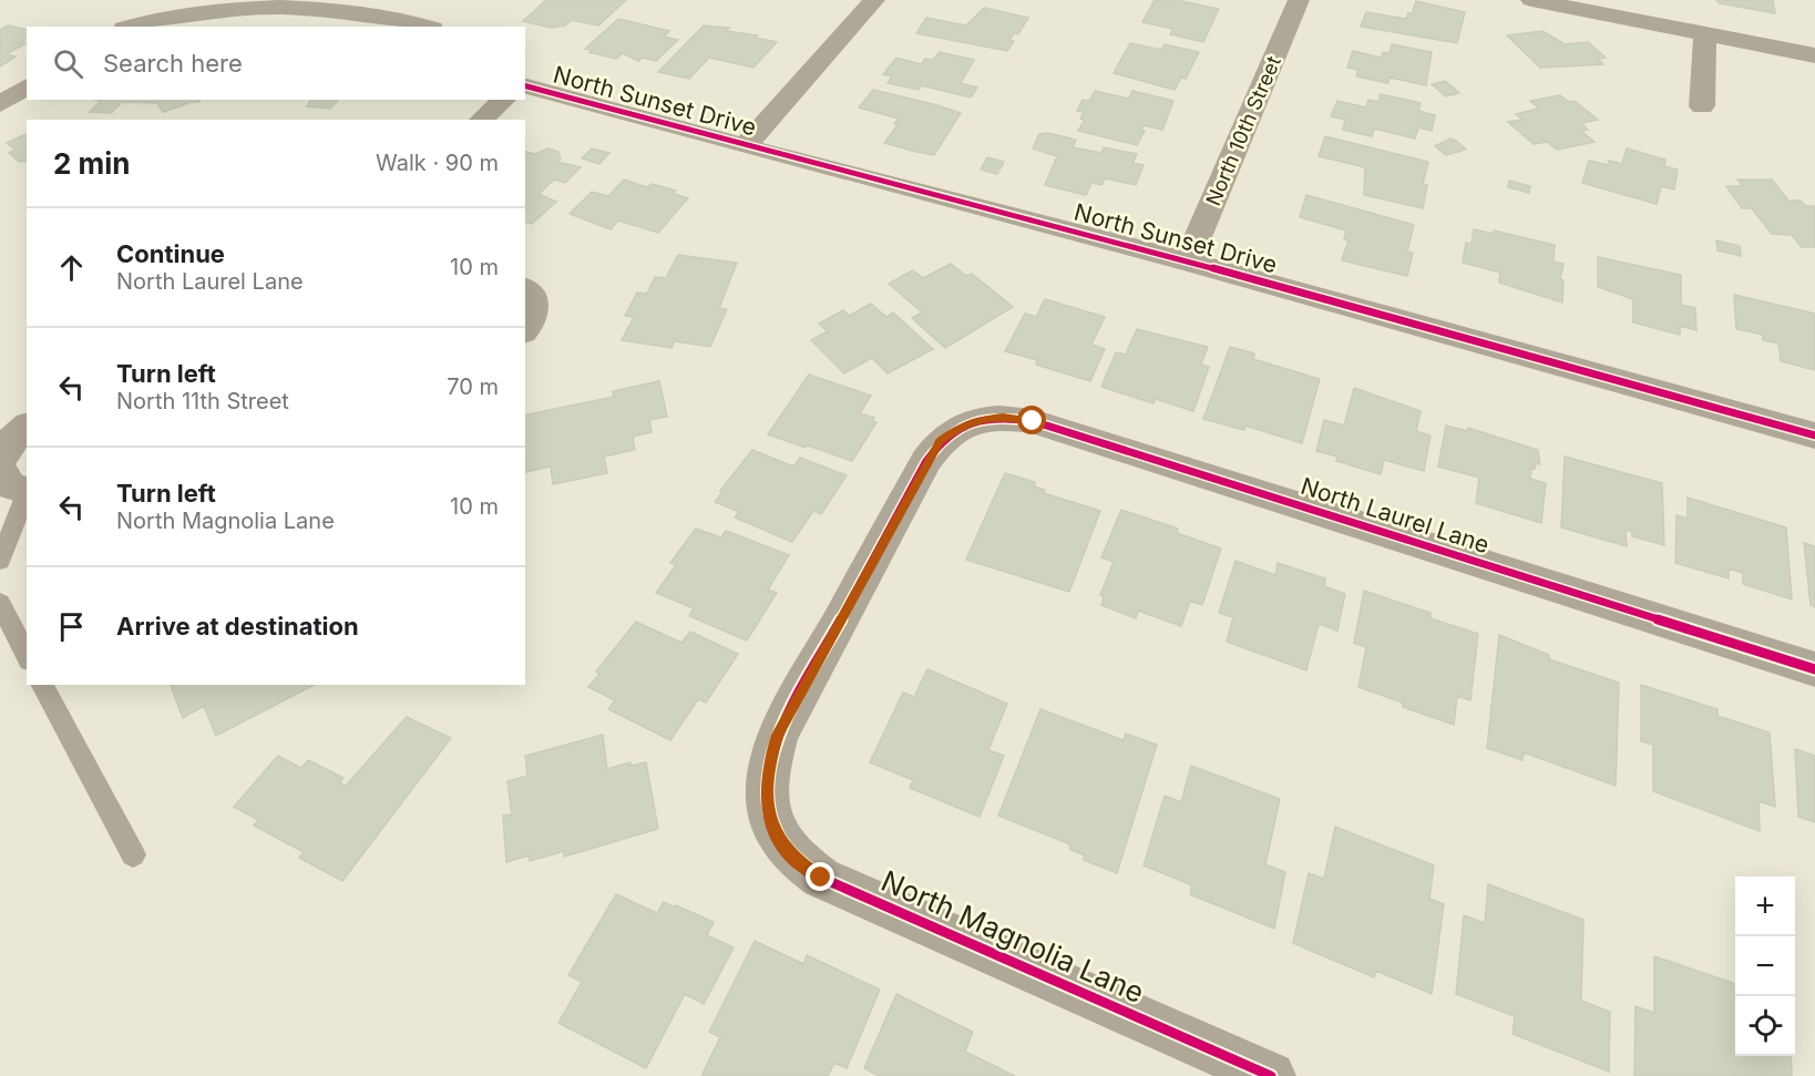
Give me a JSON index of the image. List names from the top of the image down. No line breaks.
{"streets":{"street":["North Sunset Drive","North 10th Street","North Laurel Lane","North Magnolia Lane"]},"crossings":[["North Sunset Drive","North 10th Street"],["North Laurel Lane","North Magnolia Lane"]],"page":{"search":"Search here","heading":["2 min","Walk · 90 m"],"list":[["Continue","North Laurel Lane","10 m"],["Turn left","North 11th Street","70 m"],["Turn left","North Magnolia Lane","10 m"],"Arrive at destination"],"map_buttons":["+","−"]}}
